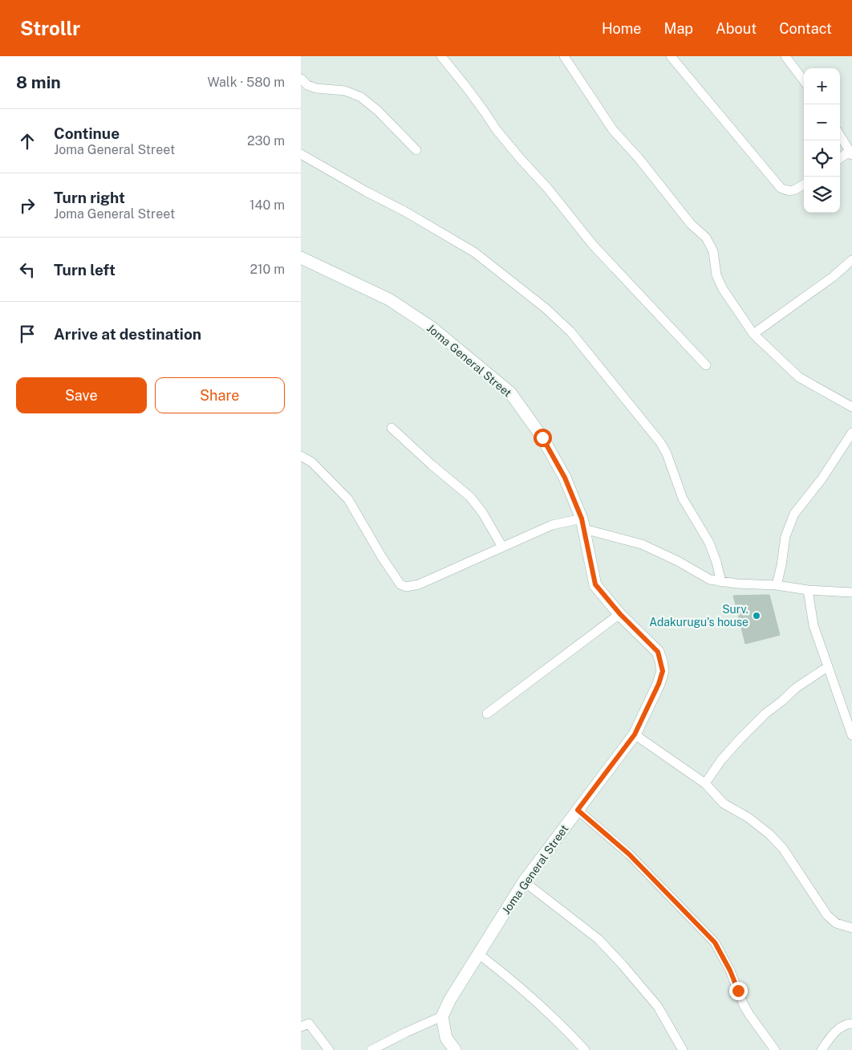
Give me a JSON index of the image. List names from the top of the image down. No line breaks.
{"streets":{"street":["Joma General Street"]},"places":["Surv. Adakurugu's house"],"page":{"header":"Strollr","nav":["Home","Map","About","Contact"],"heading":["8 min","Walk · 580 m"],"map_buttons":["+","−"],"list":[["Continue","Joma General Street","230 m"],["Turn right","Joma General Street","140 m"],["Turn left","210 m"],"Arrive at destination"],"buttons":["Save","Share"]}}
